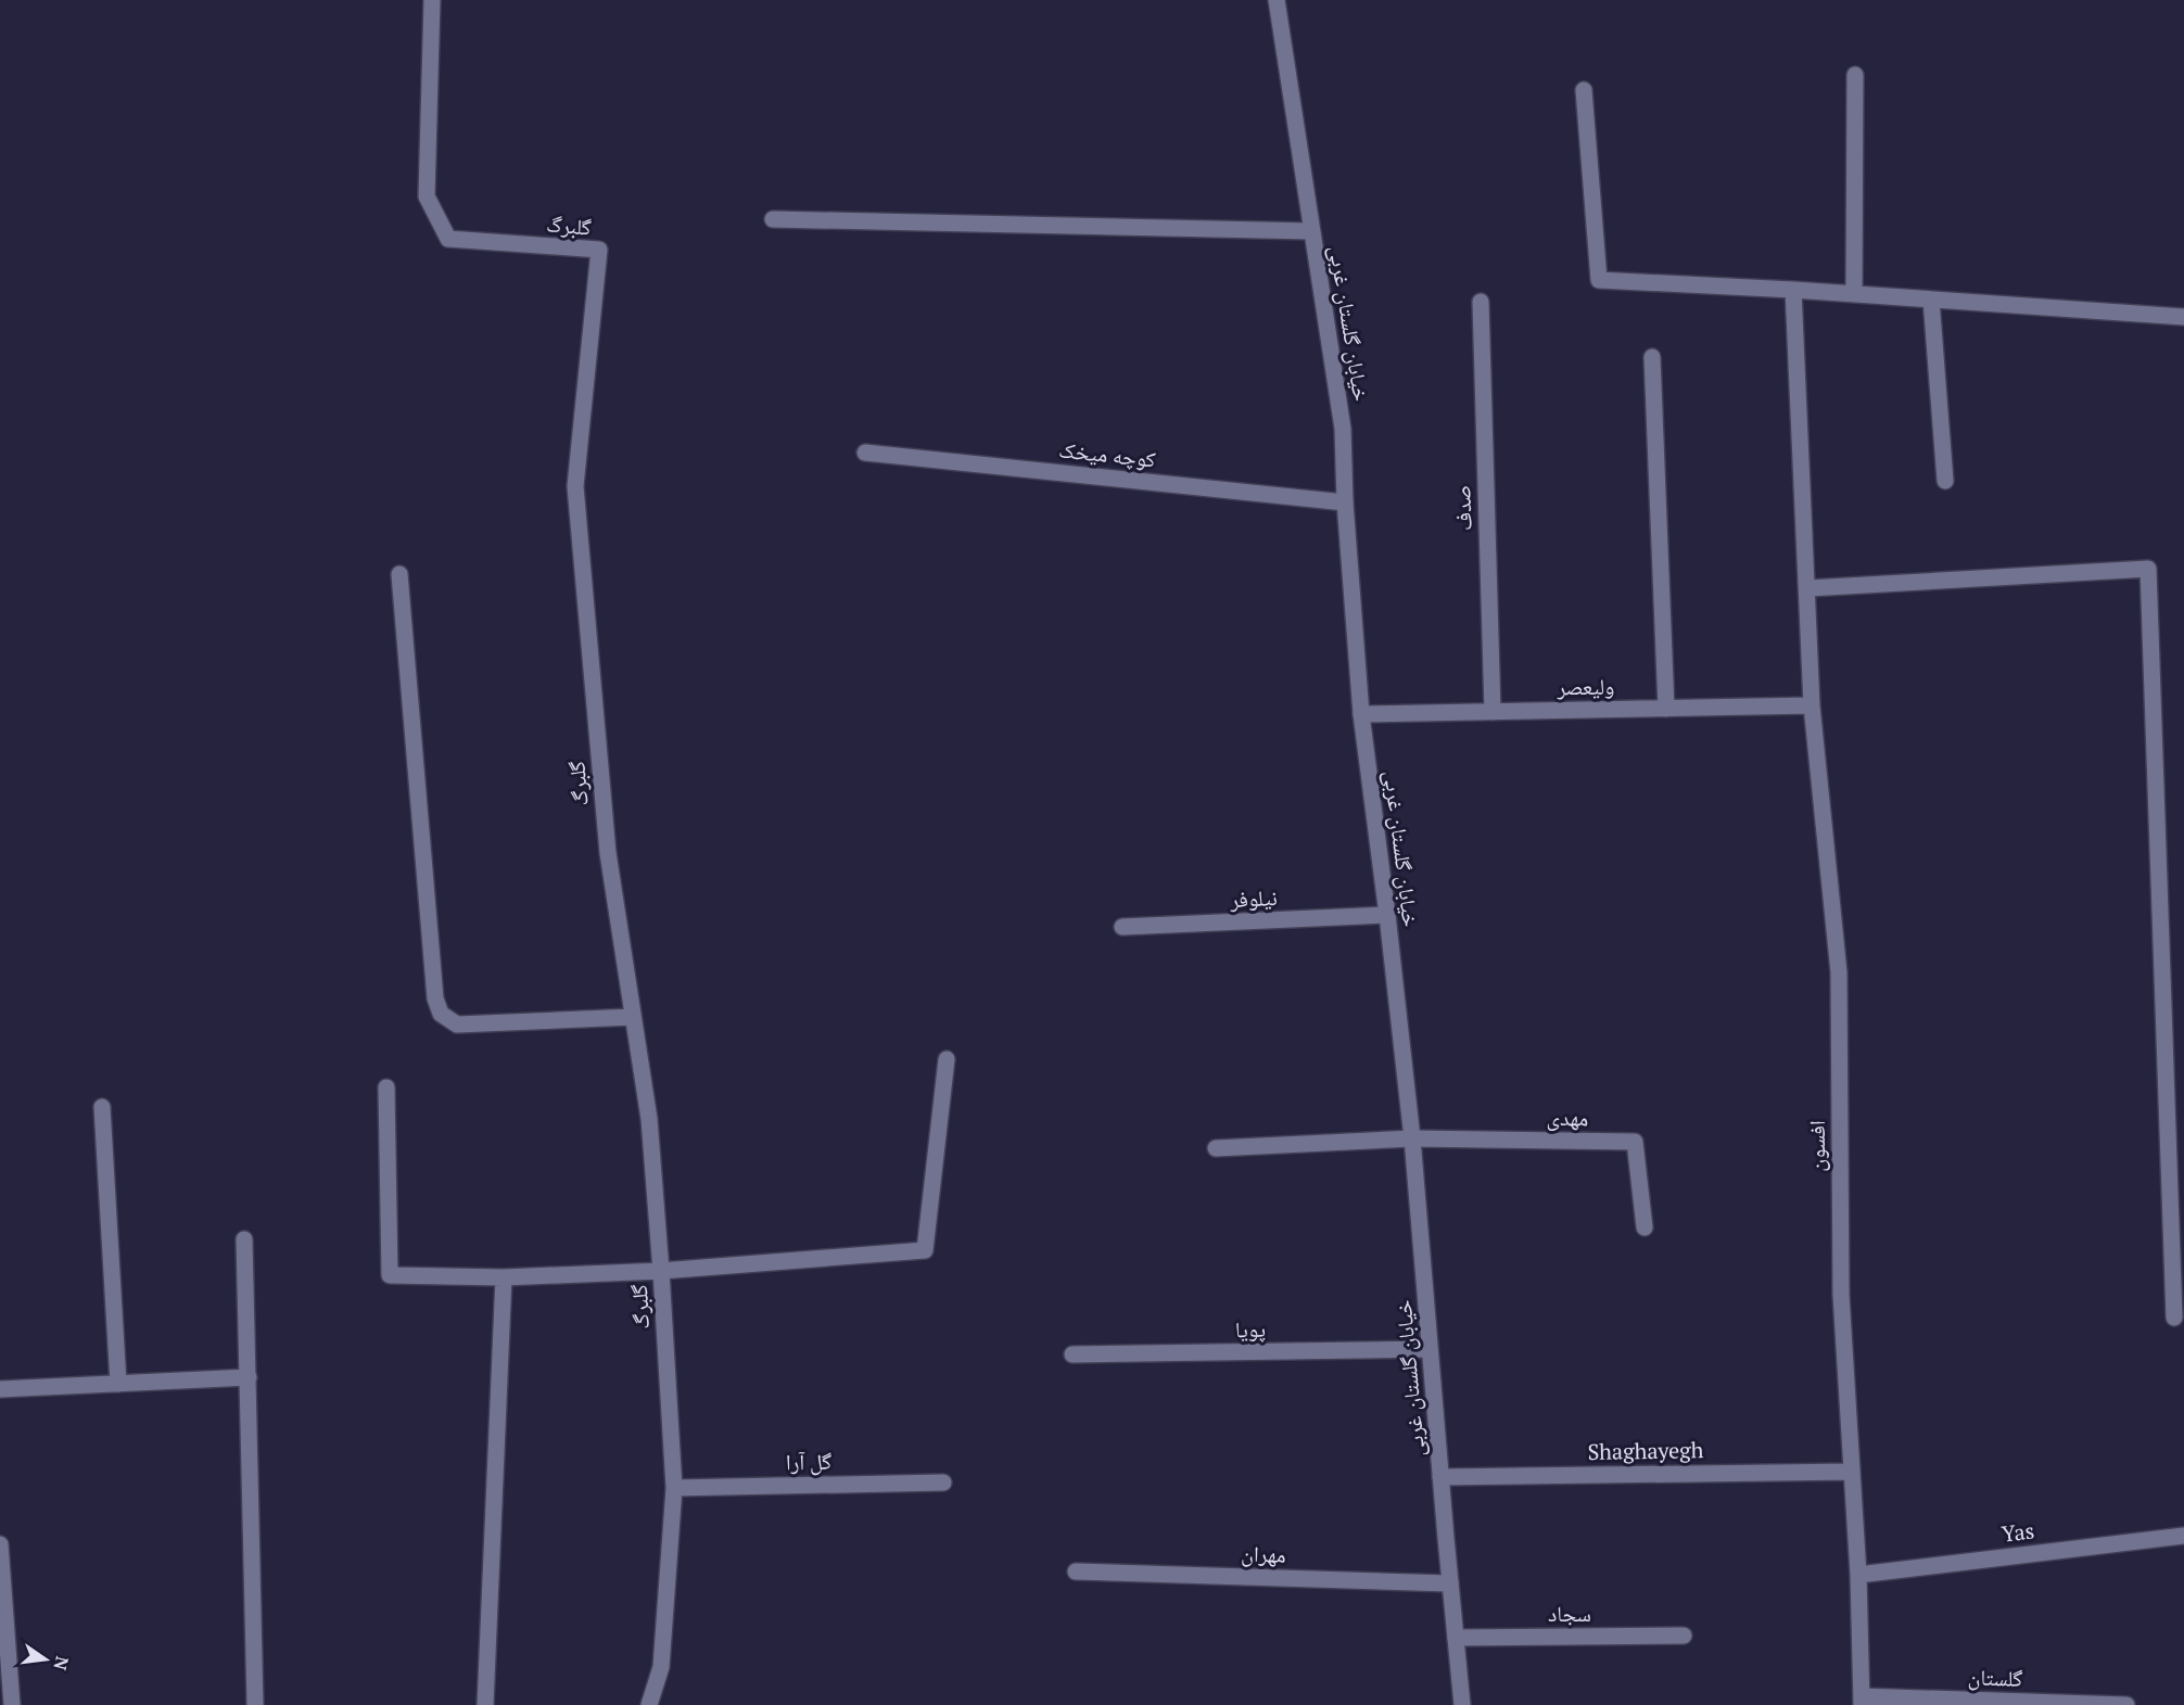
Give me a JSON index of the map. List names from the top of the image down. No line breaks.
{"streets":{"street":["گلبرگ","خیابان گلستان غربی","کوچه میخک","صدف","ولیعصر","نیلوفر","مهدی","افسون","پویا","Shaghayegh","گل آرا","Yas","مهران","سجاد","گلستان"]},"crossings":[["گلبرگ","گل آرا"],["خیابان گلستان غربی","کوچه میخک"],["خیابان گلستان غربی","ولیعصر"],["خیابان گلستان غربی","نیلوفر"],["خیابان گلستان غربی","مهدی"],["خیابان گلستان غربی","پویا"],["خیابان گلستان غربی","Shaghayegh"],["خیابان گلستان غربی","مهران"],["خیابان گلستان غربی","سجاد"],["صدف","ولیعصر"],["ولیعصر","افسون"],["افسون","Shaghayegh"],["افسون","Yas"],["افسون","گلستان"]],"north":"right"}
